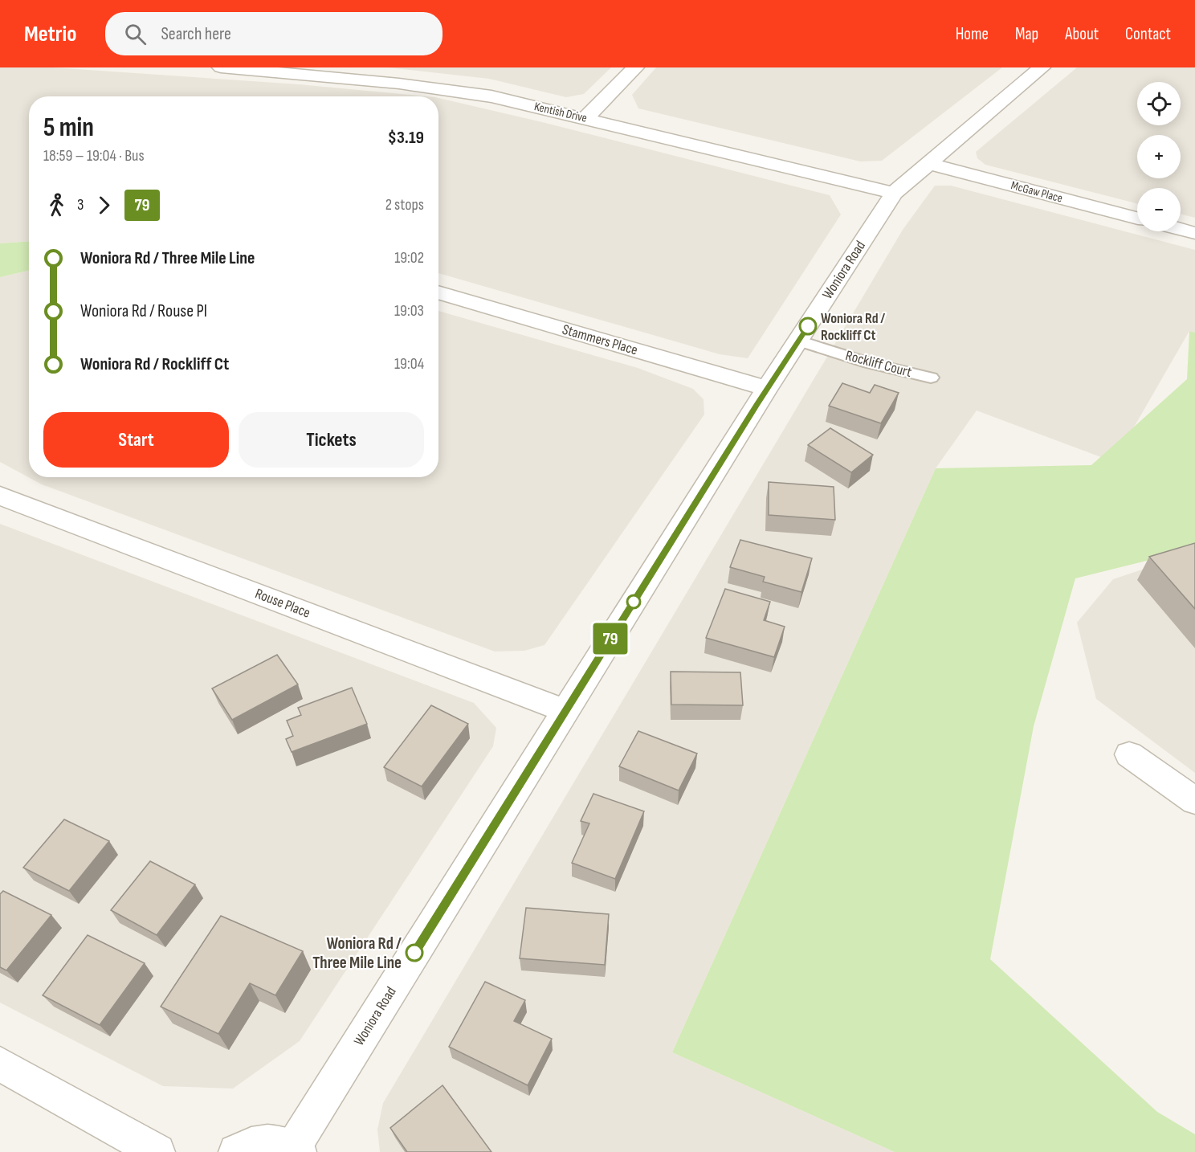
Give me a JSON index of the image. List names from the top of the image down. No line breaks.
{"streets":{"street":["Kentish Drive","McGaw Place","Woniora Road","Stammers Place","Rouse Place"],"lane":["Rockliff Court"]},"crossings":[["Kentish Drive","Woniora Road"],["McGaw Place","Woniora Road"],["Woniora Road","Stammers Place"],["Woniora Road","Rockliff Court"],["Woniora Road","Rouse Place"]],"places":["Woniora Rd / Rockliff Ct","Woniora Rd / Three Mile Line"],"lines":["bus line 79"],"page":{"header":"Metrio","search":"Search here","nav":["Home","Map","About","Contact"],"on_map":"79","map_buttons":["+","−"],"heading":["5 min","18:59 – 19:04 · Bus","$3.19"],"legs":["3","79","2 stops"],"list":[{"name":"Woniora Rd / Three Mile Line","value":"19:02"},{"name":"Woniora Rd / Rouse Pl","value":"19:03"},{"name":"Woniora Rd / Rockliff Ct","value":"19:04"}],"buttons":["Start","Tickets"]}}
